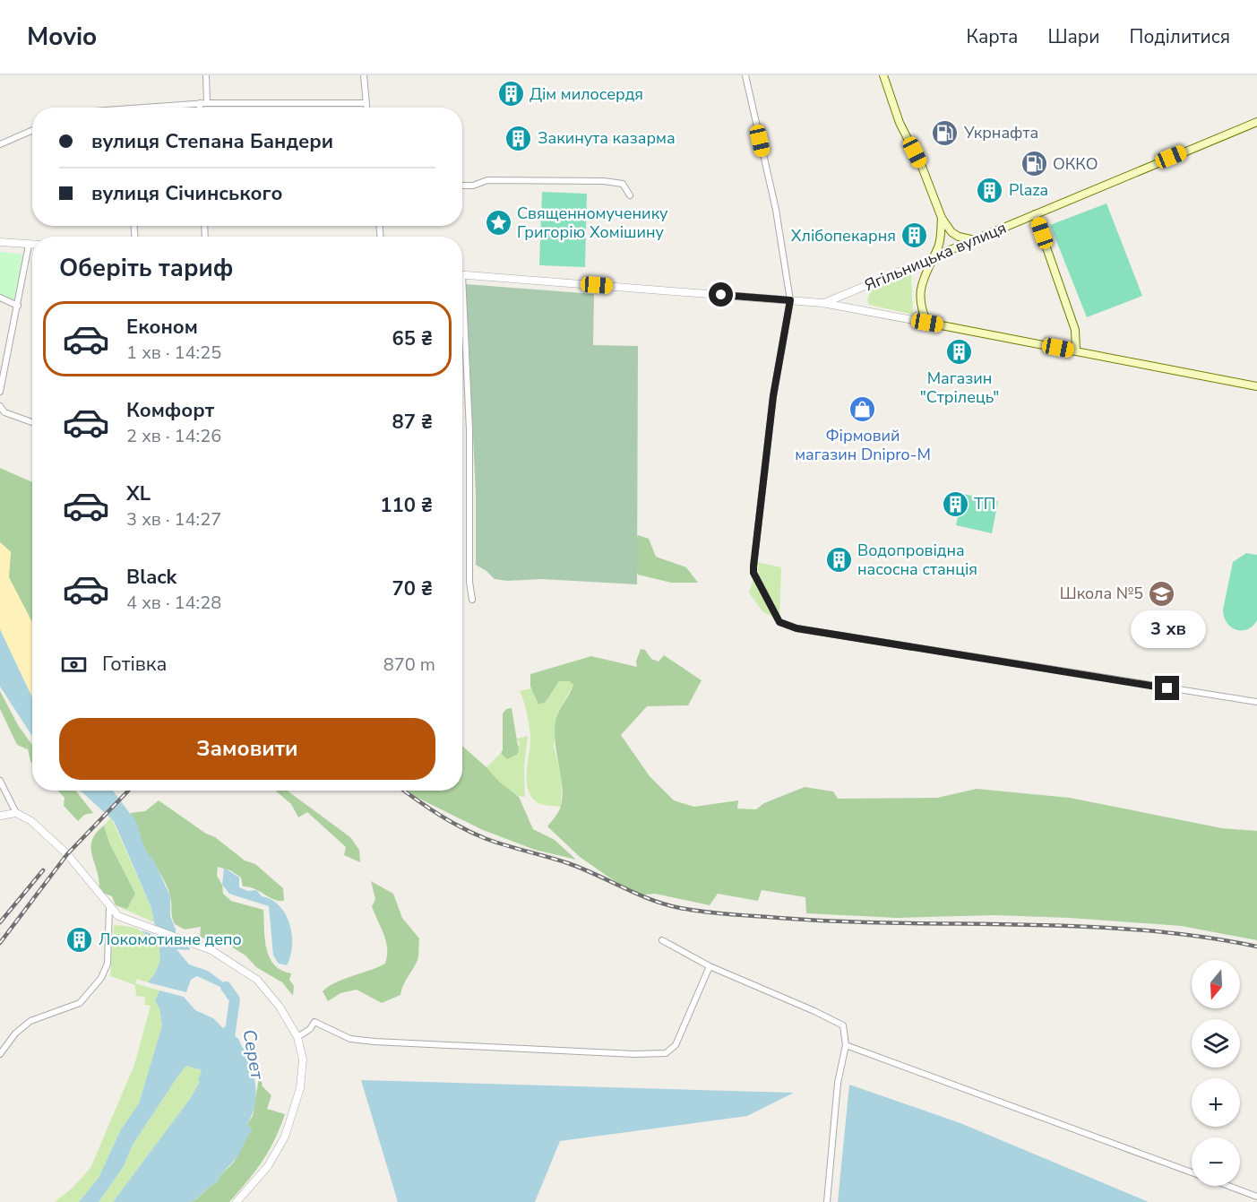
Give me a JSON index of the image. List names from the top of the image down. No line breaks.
{"streets":{"main road":["Ягільницька вулиця"]},"water":["Серет"],"places":{"building":["Дім милосердя","Закинута казарма","Plaza","Хлібопекарня","Магазин \"Стрілець\"","ТП","Водопровідна насосна станція","Локомотивне депо"],"fuel station":["Укрнафта","ОККО"],"place":["Священномученику Григорію Хомішину"],"shop":["Фірмовий магазин Dnipro-M"],"school or university":["Школа №5"]},"north":"bottom","page":{"header":"Movio","nav":["Карта","Шари","Поділитися"],"banner":["вулиця Степана Бандери","вулиця Січинського"],"heading":"Оберіть тариф","list":[{"name":"Економ","note":"1 хв · 14:25","value":"65 ₴"},{"name":"Комфорт","note":"2 хв · 14:26","value":"87 ₴"},{"name":"XL","note":"3 хв · 14:27","value":"110 ₴"},{"name":"Black","note":"4 хв · 14:28","value":"70 ₴"}],"bubble":"3 хв","pay":["Готівка","870 m"],"buttons":"Замовити","map_buttons":["+","−"]}}
